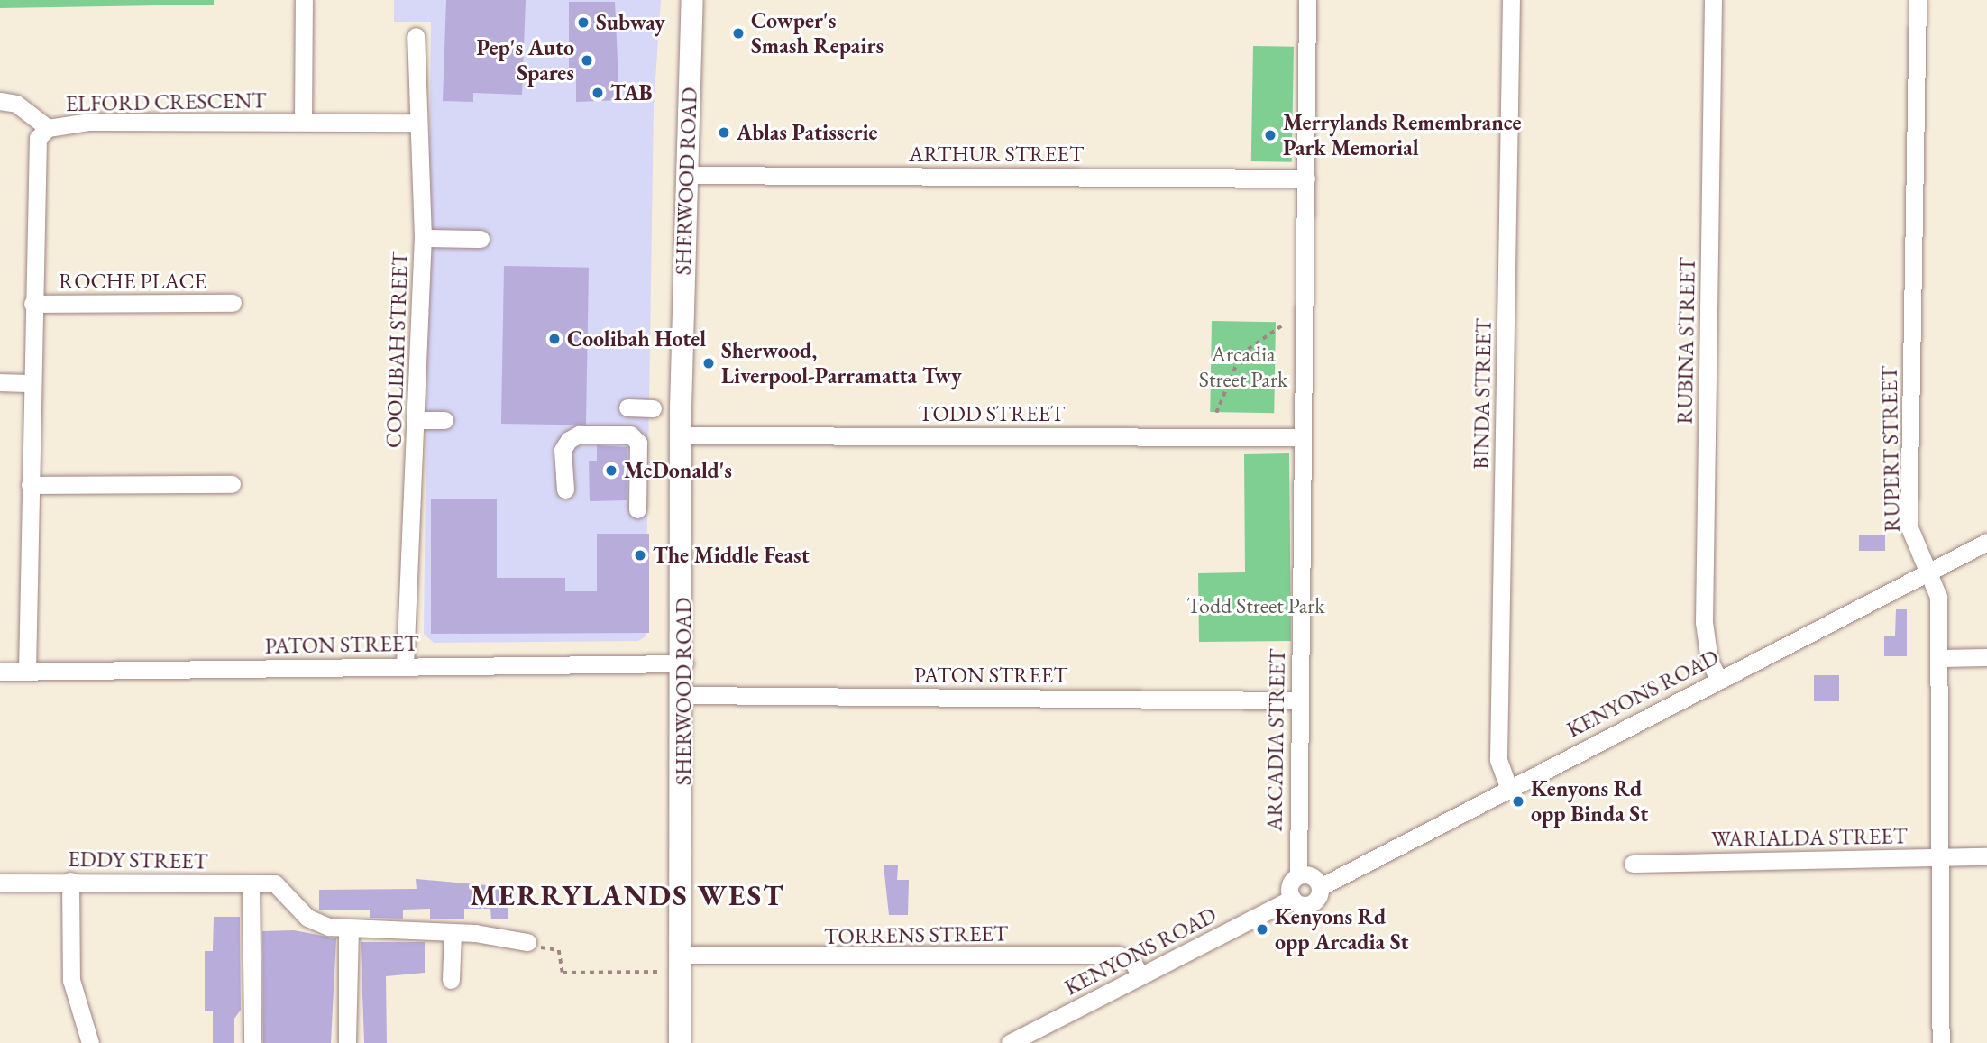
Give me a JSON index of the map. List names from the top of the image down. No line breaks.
{"streets":{"main road":["SHERWOOD ROAD"],"street":["ELFORD CRESCENT","ARTHUR STREET","ROCHE PLACE","RUBINA STREET","COOLIBAH STREET","BINDA STREET","TODD STREET","RUPERT STREET","PATON STREET","KENYONS ROAD","ARCADIA STREET","WARIALDA STREET","EDDY STREET","TORRENS STREET"]},"crossings":[["ELFORD CRESCENT","ROCHE PLACE"],["ELFORD CRESCENT","COOLIBAH STREET"],["ELFORD CRESCENT","PATON STREET"],["ARTHUR STREET","SHERWOOD ROAD"],["ARTHUR STREET","ARCADIA STREET"],["SHERWOOD ROAD","TODD STREET"],["SHERWOOD ROAD","PATON STREET"],["SHERWOOD ROAD","TORRENS STREET"],["RUBINA STREET","KENYONS ROAD"],["COOLIBAH STREET","PATON STREET"],["BINDA STREET","KENYONS ROAD"],["TODD STREET","ARCADIA STREET"],["RUPERT STREET","KENYONS ROAD"],["RUPERT STREET","WARIALDA STREET"],["PATON STREET","ARCADIA STREET"],["KENYONS ROAD","ARCADIA STREET"],["KENYONS ROAD","TORRENS STREET"]],"districts":["MERRYLANDS WEST"],"parks":["Arcadia Street Park","Todd Street Park"],"places":["Subway","Cowper's Smash Repairs","Pep's Auto Spares","TAB","Ablas Patisserie","Merrylands Remembrance Park Memorial","Coolibah Hotel","Sherwood, Liverpool-Parramatta Twy","McDonald's","The Middle Feast","Kenyons Rd opp Binda St","Kenyons Rd opp Arcadia St"]}
